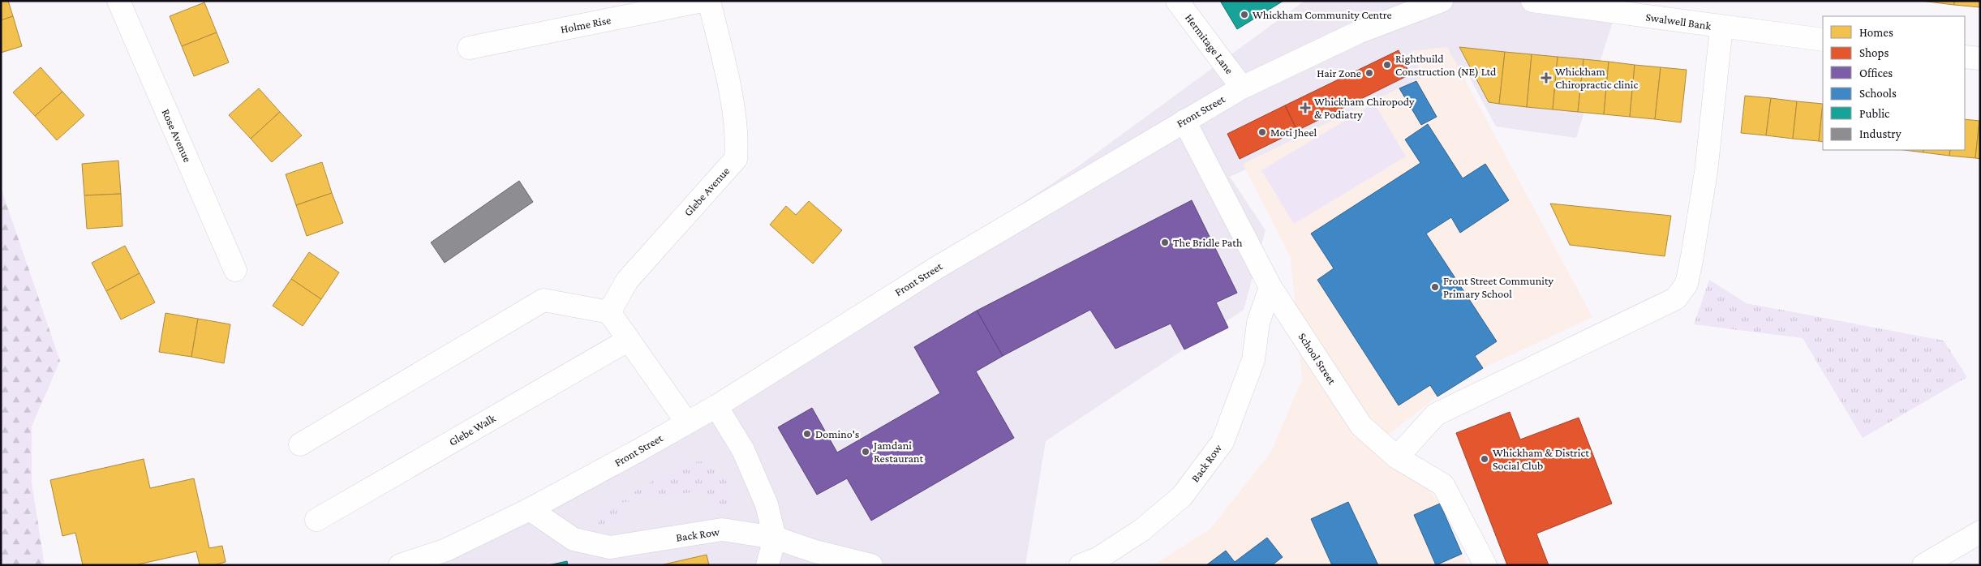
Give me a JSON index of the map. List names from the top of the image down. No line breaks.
{"streets":{"street":["Swalwell Bank","Holme Rise","Hermitage Lane","Front Street","Rose Avenue","Glebe Avenue","School Street","Glebe Walk","Back Row"]},"crossings":[["Hermitage Lane","Front Street"],["Front Street","School Street"],["Front Street","Back Row"],["School Street","Back Row"]],"places":{"other":["Whickham Community Centre","Rightbuild Construction (NE) Ltd","Hair Zone","Moti Jheel","The Bridle Path","Front Street Community Primary School","Domino's","Jamdani Restaurant","Whickham & District Social Club"],"health":["Whickham Chiropractic clinic","Whickham Chiropody & Podiatry"]},"legend":["Homes","Shops","Offices","Schools","Public","Industry"]}
